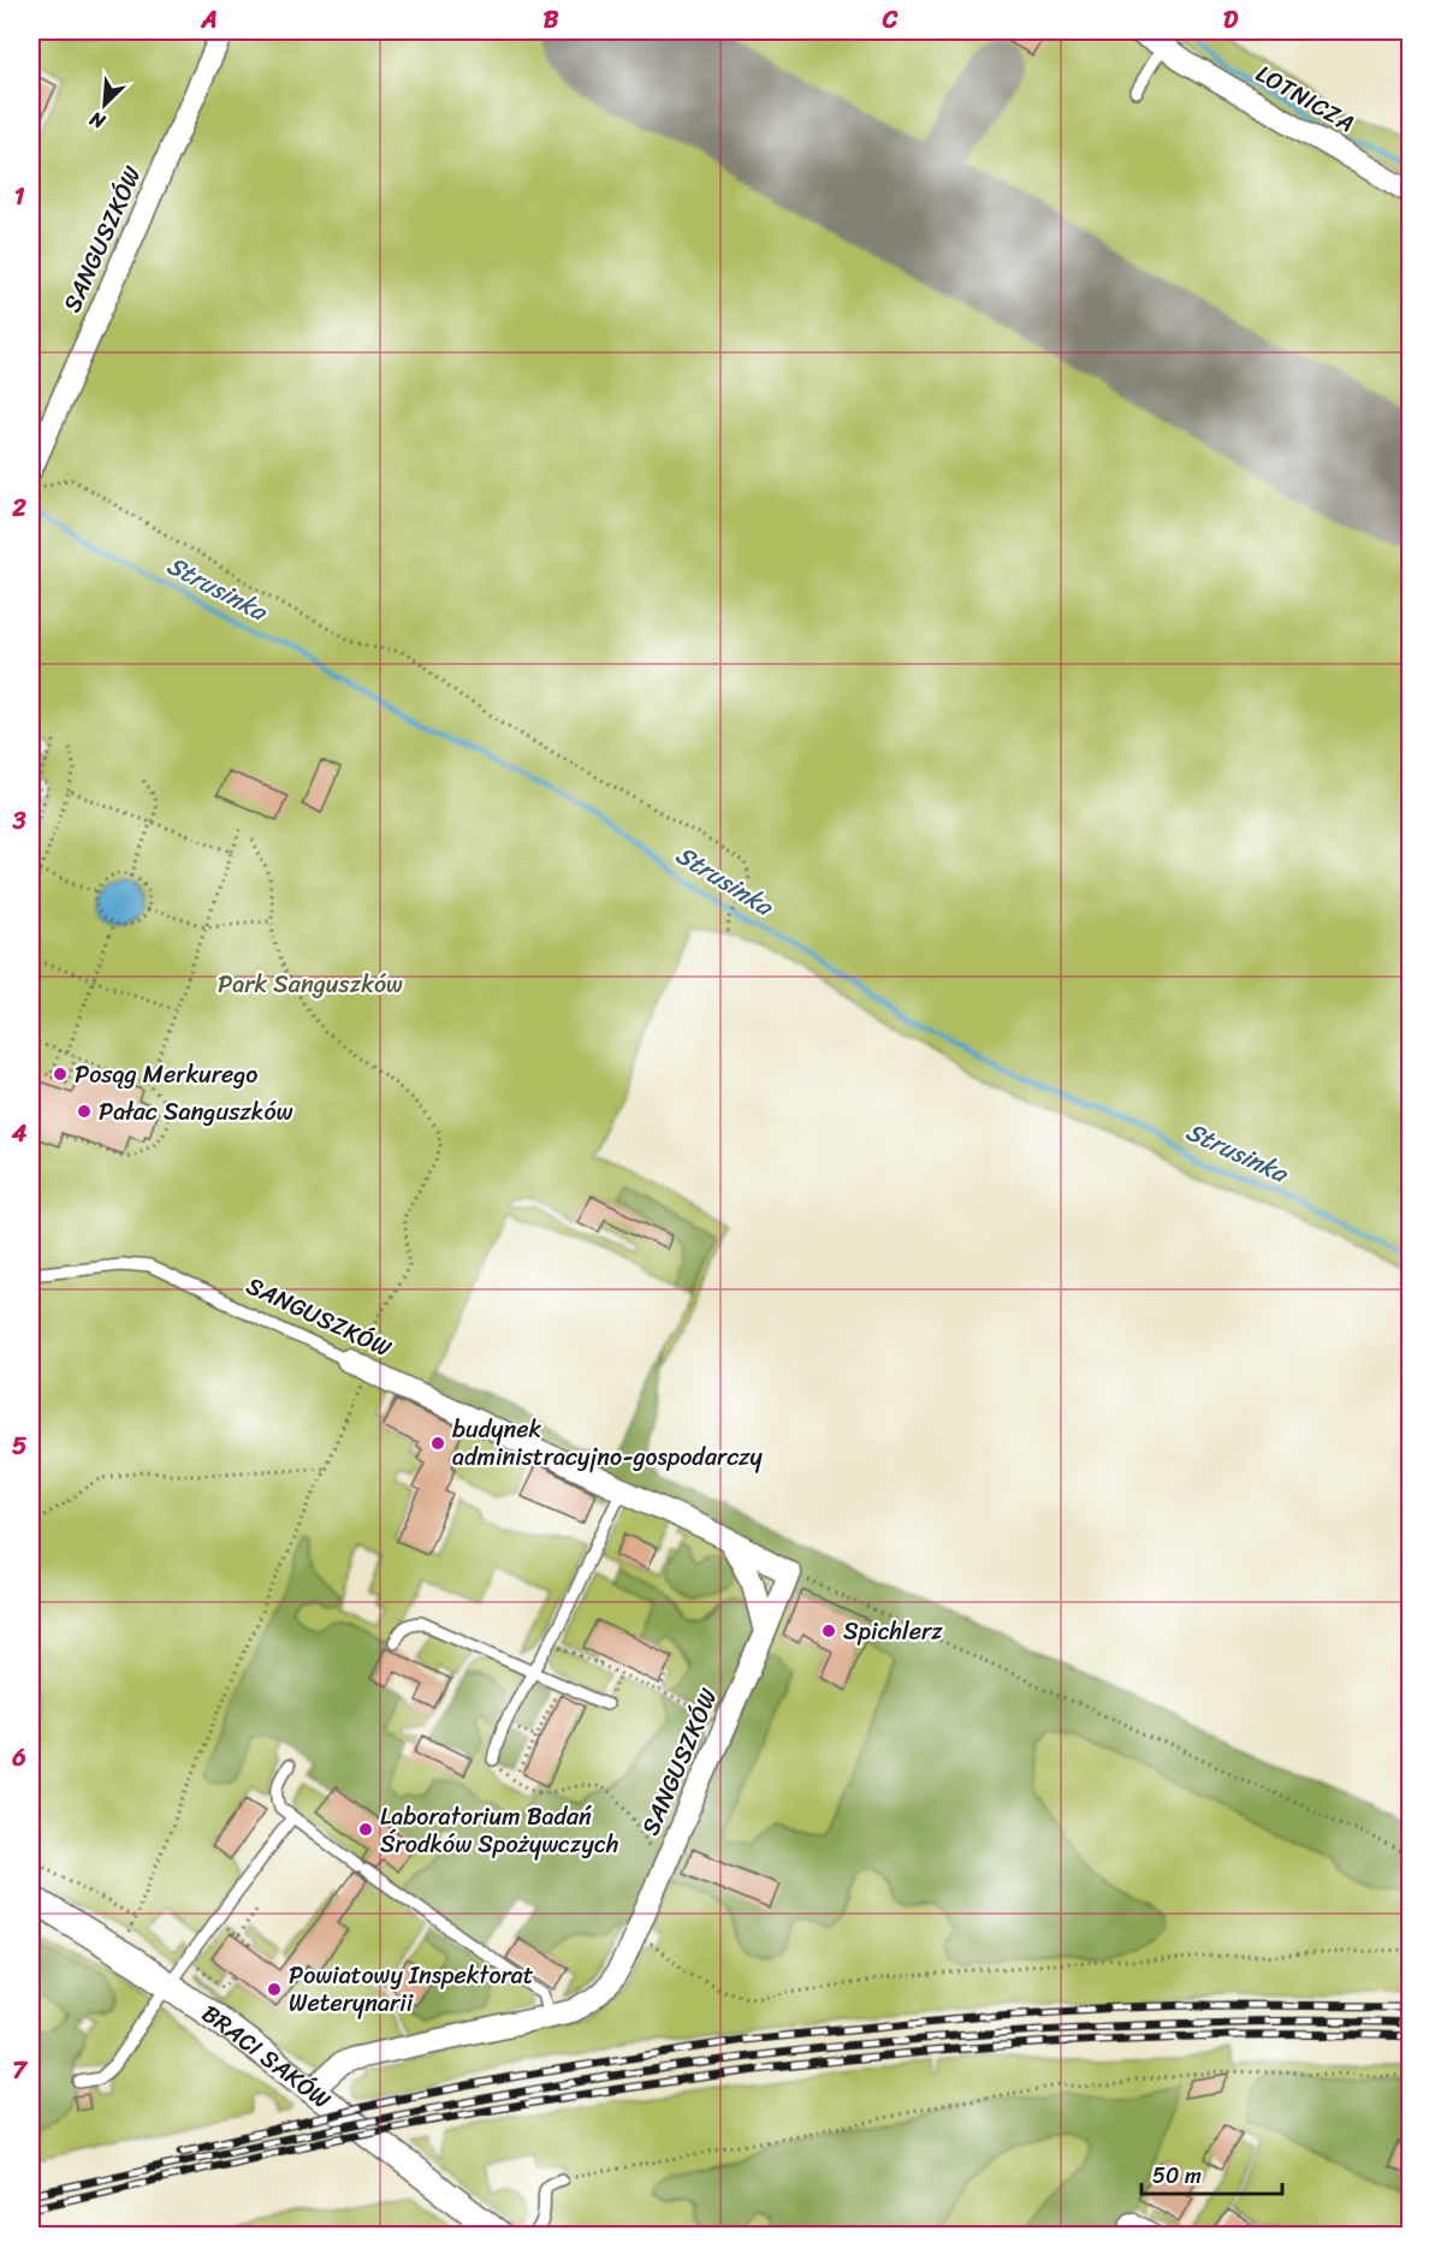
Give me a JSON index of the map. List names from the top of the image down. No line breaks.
{"streets":{"street":["LOTNICZA","SANGUSZKÓW","BRACI SAKÓW"]},"crossings":[["SANGUSZKÓW","BRACI SAKÓW"]],"water":["Strusinka"],"parks":["Park Sanguszków"],"places":["Posąg Merkurego","Pałac Sanguszków","budynek administracyjno-gospodarczy","Spichlerz","Laboratorium Badań Środków Spożywczych","Powiatowy Inspektorat Weterynarii"],"scale_bar":"50 m","north":"bottom left","grid":{"columns":["A","B","C","D"],"rows":["1","2","3","4","5","6","7"]}}
